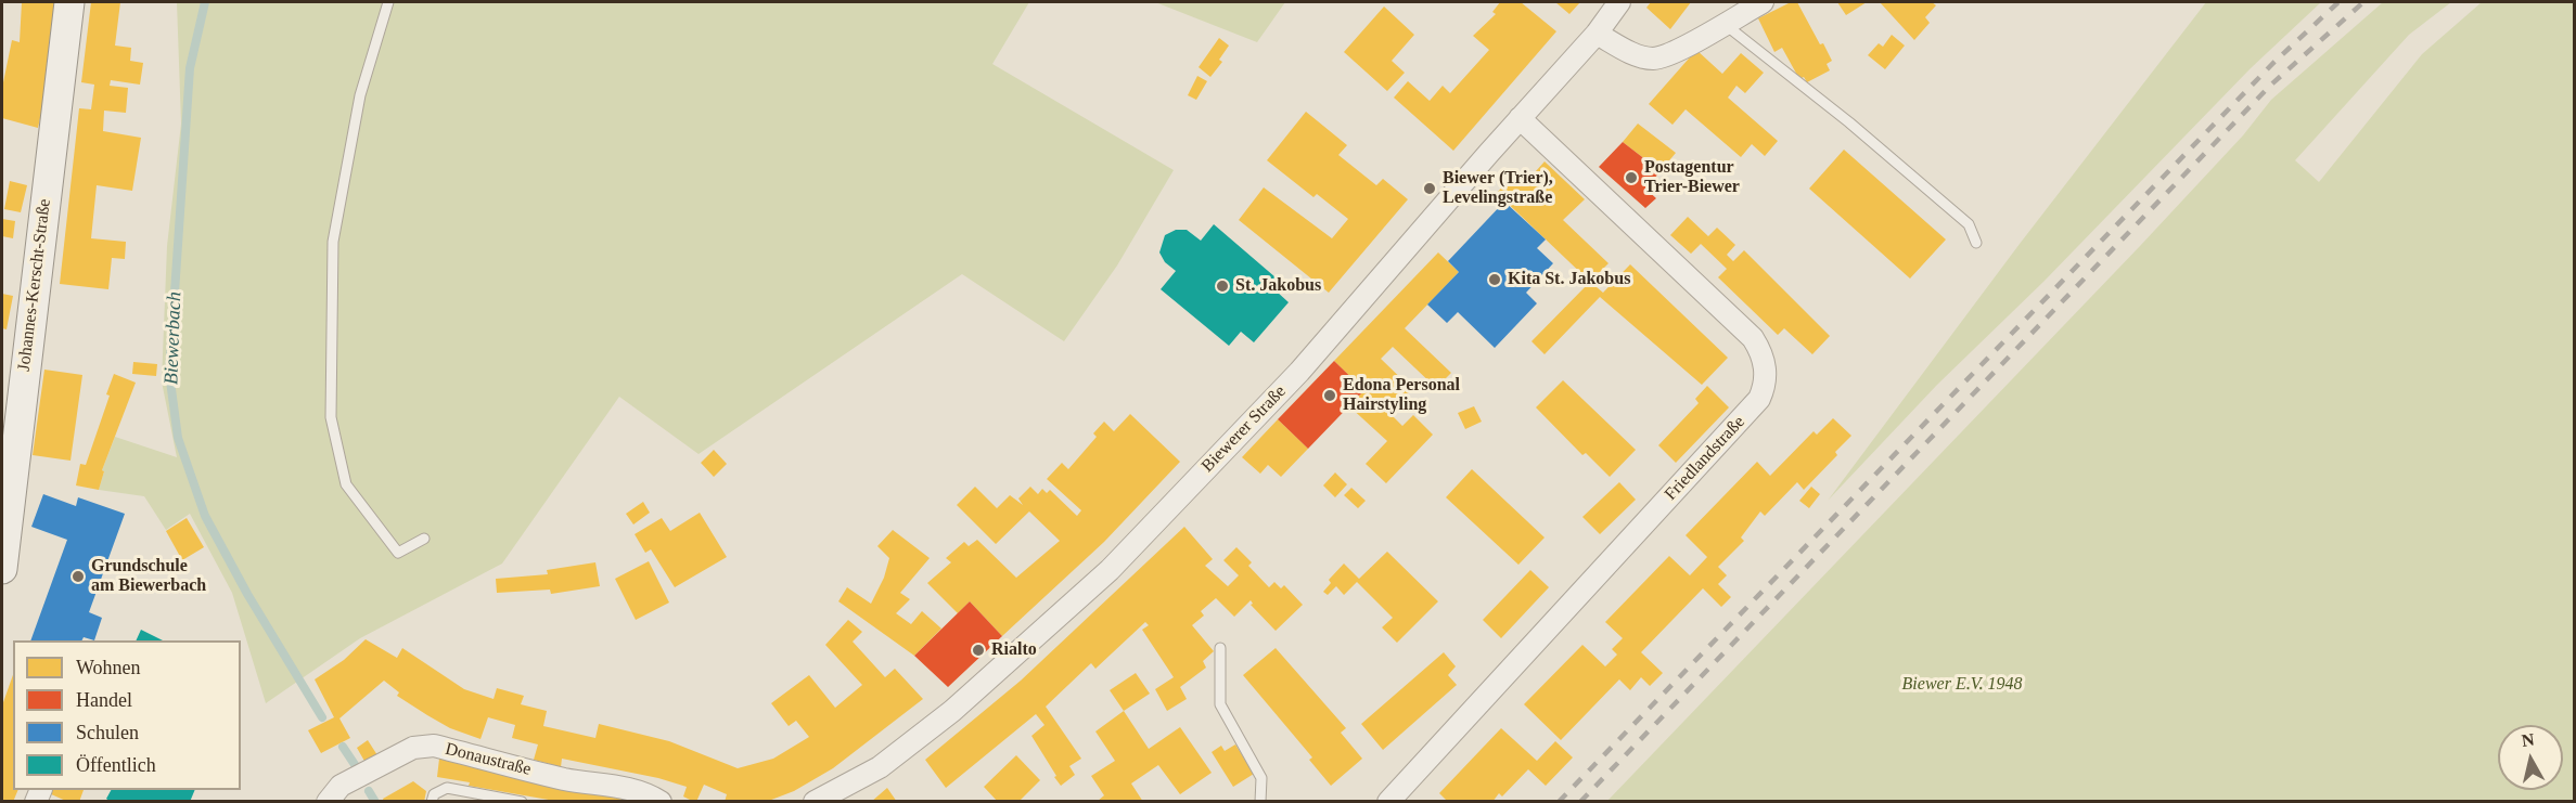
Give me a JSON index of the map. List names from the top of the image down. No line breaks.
{"streets":{"street":["Johannes-Kerscht-Straße","Biewerer Straße","Friedlandstraße","Donaustraße"]},"crossings":[["Biewerer Straße","Friedlandstraße"]],"water":["Biewerbach"],"parks":["Biewer E.V. 1948"],"places":["Postagentur Trier-Biewer","Biewer (Trier), Levelingstraße","Kita St. Jakobus","St. Jakobus","Edona Personal Hairstyling","Grundschule am Biewerbach","Rialto"],"legend":["Wohnen","Handel","Schulen","Öffentlich"],"north":"top"}
